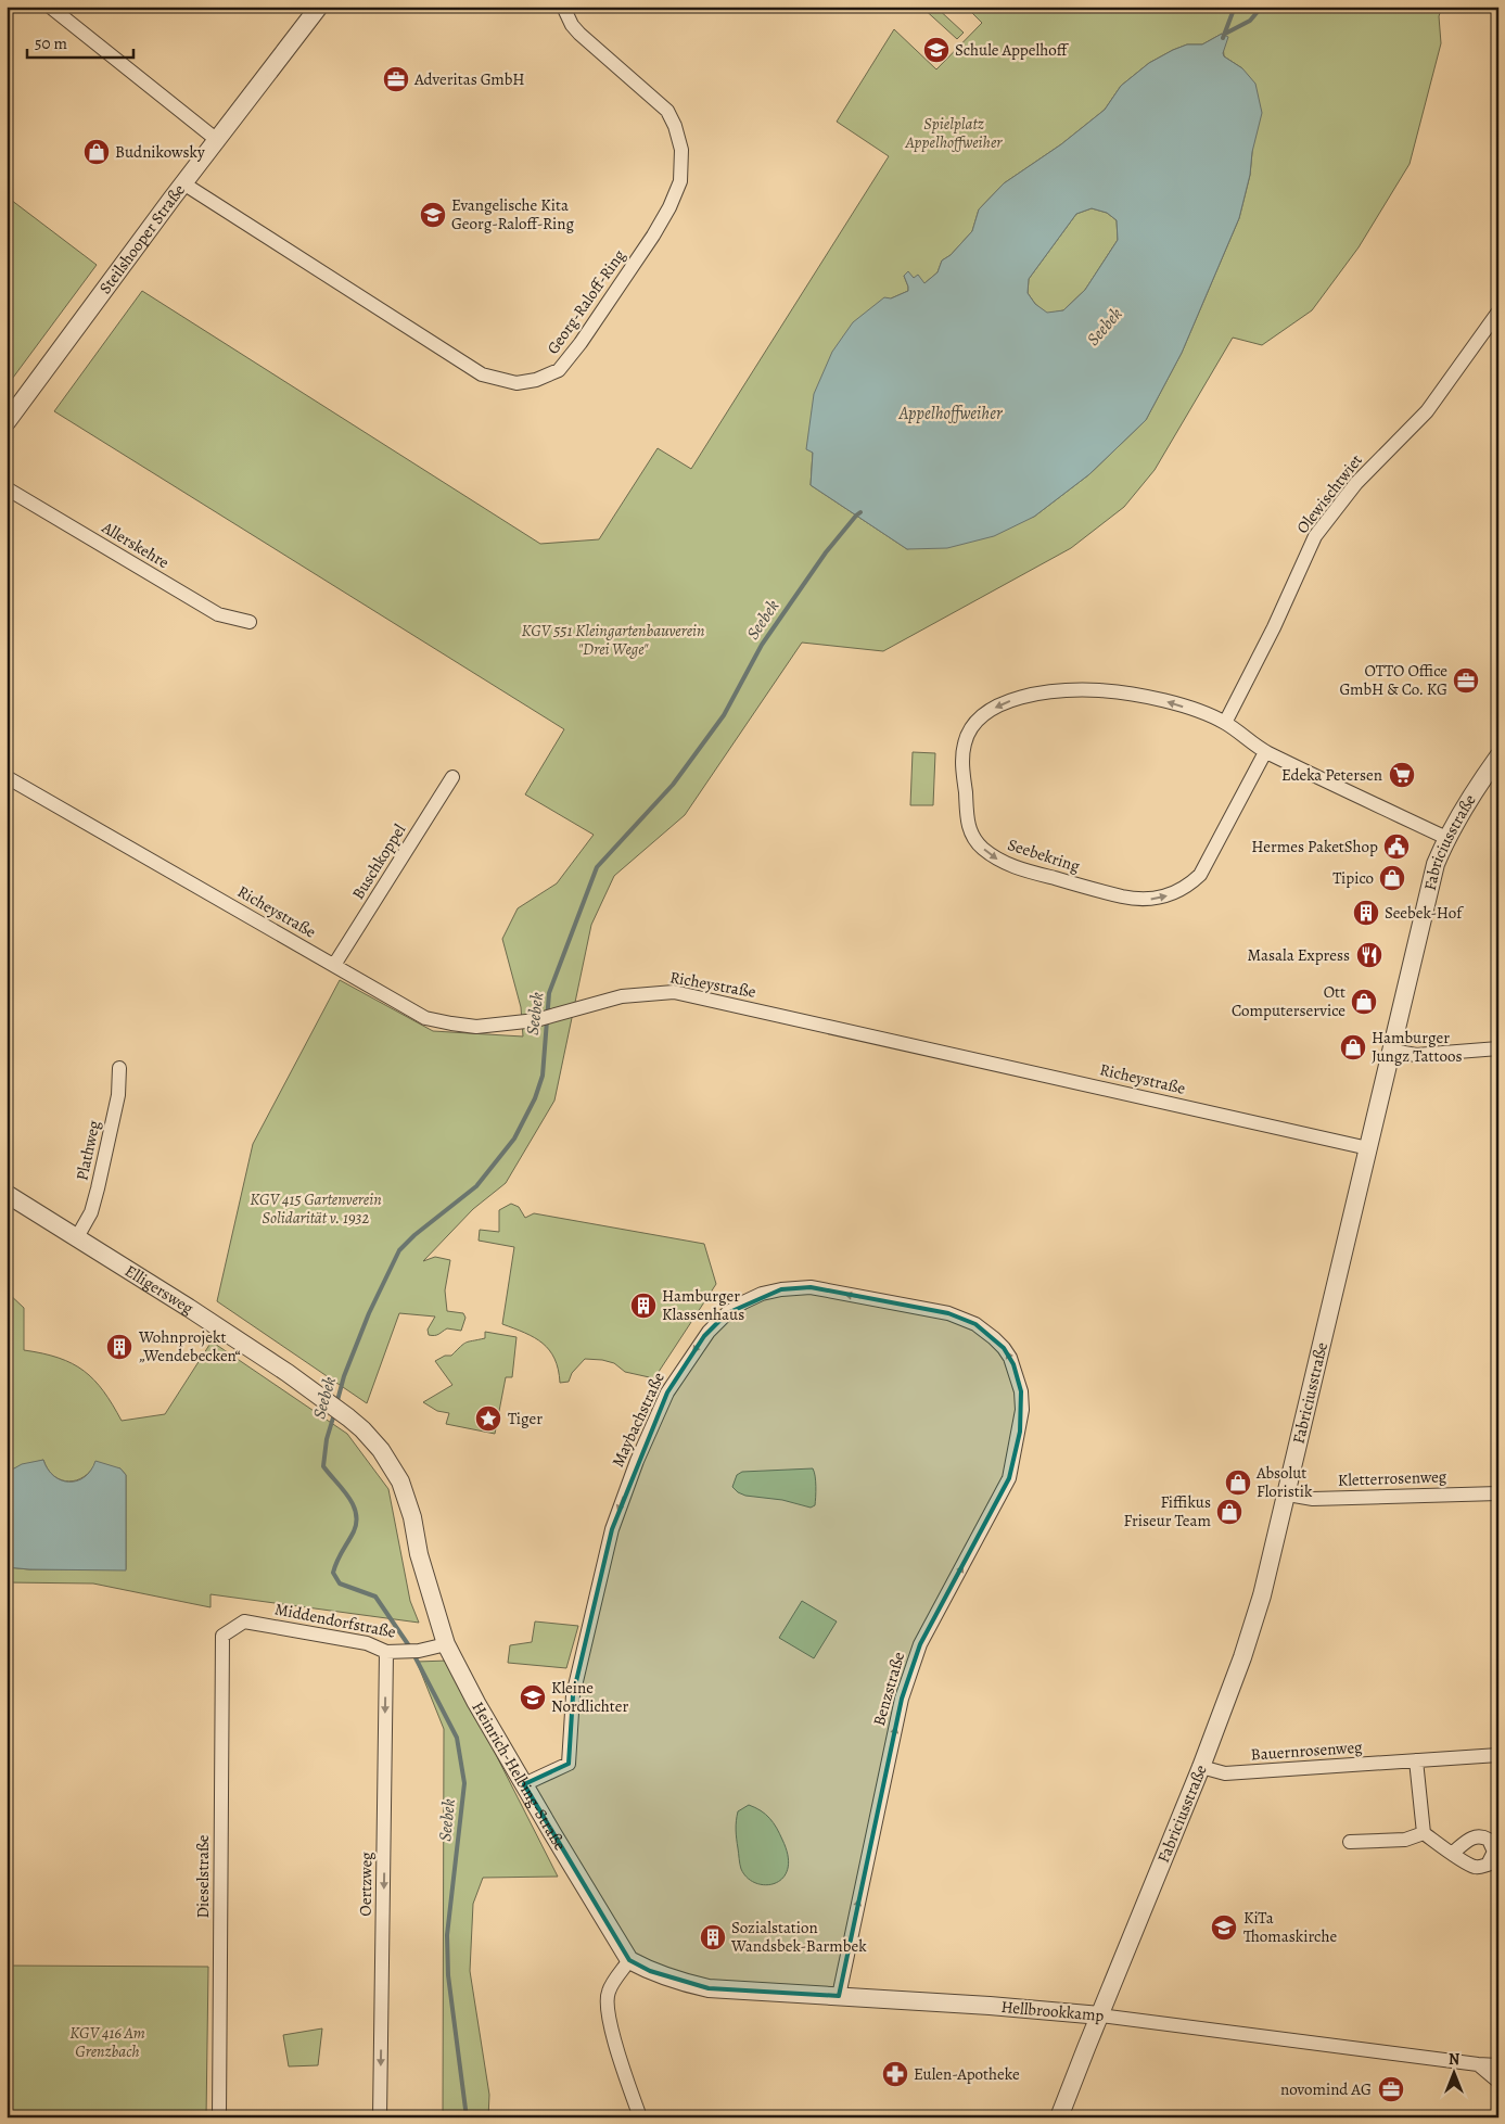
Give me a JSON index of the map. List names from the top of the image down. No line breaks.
{"streets":{"street":["Steilshooper Straße","Georg-Raloff-Ring","Olewischtwiet","Allerskehre","Fabriciusstraße","Seebekring","Buschkoppel","Richeystraße","Plathweg","Elligersweg","Maybachstraße","Kletterrosenweg","Middendorfstraße","Benzstraße","Bauernrosenweg","Heinrich-Helbing-Straße","Dieselstraße","Oertzweg","Hellbrookkamp"]},"crossings":[["Steilshooper Straße","Georg-Raloff-Ring"],["Olewischtwiet","Seebekring"],["Fabriciusstraße","Seebekring"],["Fabriciusstraße","Richeystraße"],["Fabriciusstraße","Kletterrosenweg"],["Fabriciusstraße","Bauernrosenweg"],["Fabriciusstraße","Hellbrookkamp"],["Buschkoppel","Richeystraße"],["Plathweg","Elligersweg"],["Elligersweg","Heinrich-Helbing-Straße"],["Maybachstraße","Benzstraße"],["Maybachstraße","Heinrich-Helbing-Straße"],["Middendorfstraße","Heinrich-Helbing-Straße"],["Middendorfstraße","Dieselstraße"],["Middendorfstraße","Oertzweg"],["Benzstraße","Hellbrookkamp"],["Heinrich-Helbing-Straße","Hellbrookkamp"]],"one_way":["Benzstraße","Oertzweg"],"water":["Seebek","Appelhoffweiher"],"parks":["Spielplatz Appelhoffweiher","KGV 551 Kleingartenbauverein \"Drei Wege\"","KGV 415 Gartenverein Solidarität v. 1932","KGV 416 Am Grenzbach"],"places":{"school or university":["Schule Appelhoff","Evangelische Kita Georg-Raloff-Ring","Kleine Nordlichter","KiTa Thomaskirche"],"office":["Adveritas GmbH","OTTO Office GmbH & Co. KG","novomind AG"],"shop":["Budnikowsky","Tipico","Ott Computerservice","Hamburger Jungz Tattoos","Absolut Floristik","Fiffikus Friseur Team"],"supermarket":["Edeka Petersen"],"public building":["Hermes PaketShop"],"building":["Seebek-Hof","Hamburger Klassenhaus","Wohnprojekt „Wendebecken“","Sozialstation Wandsbek-Barmbek"],"restaurant":["Masala Express"],"place":["Tiger"],"pharmacy":["Eulen-Apotheke"]},"scale_bar":"50 m","north":"top"}
